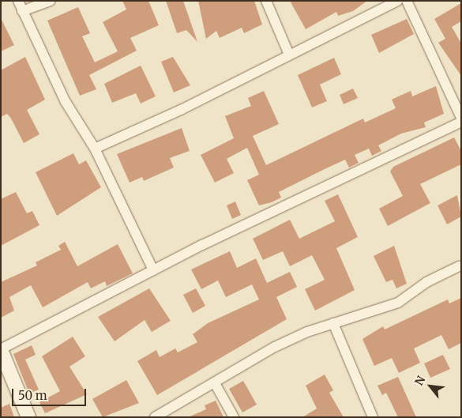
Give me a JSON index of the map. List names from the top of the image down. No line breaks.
{"scale_bar":"50 m","north":"top left"}
